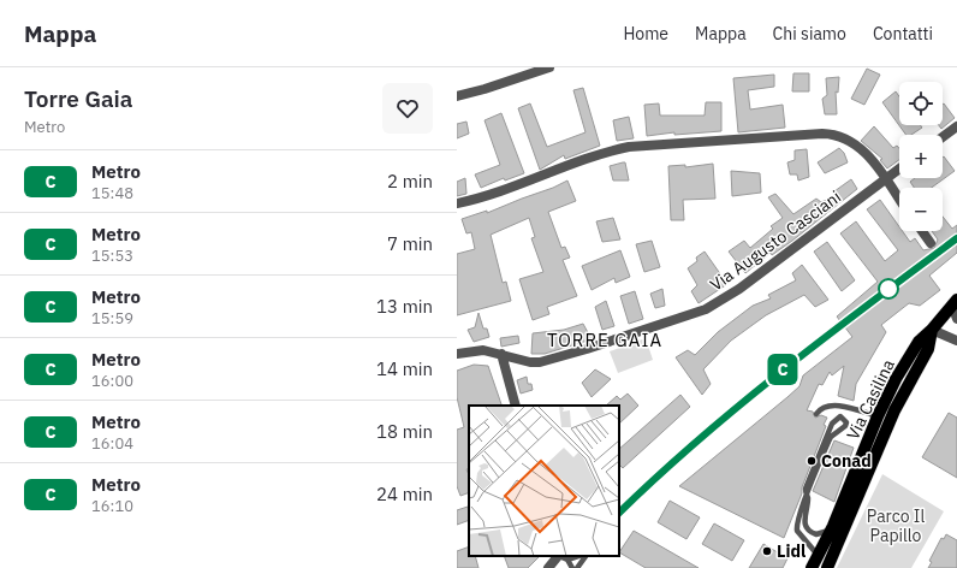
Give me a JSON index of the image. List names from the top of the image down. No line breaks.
{"streets":{"main road":["Via Casilina"],"street":["Via Augusto Casciani"]},"districts":["TORRE GAIA"],"parks":["Parco Il Papillo"],"places":["Conad","Lidl"],"lines":["metro line C"],"page":{"header":"Mappa","nav":["Home","Mappa","Chi siamo","Contatti"],"heading":["Torre Gaia","Metro"],"on_map":"C","map_buttons":["+","−"],"list":[{"mark":"C","name":"Metro","note":"15:48","value":"2 min"},{"mark":"C","name":"Metro","note":"15:53","value":"7 min"},{"mark":"C","name":"Metro","note":"15:59","value":"13 min"},{"mark":"C","name":"Metro","note":"16:00","value":"14 min"},{"mark":"C","name":"Metro","note":"16:04","value":"18 min"},{"mark":"C","name":"Metro","note":"16:10","value":"24 min"}]}}
